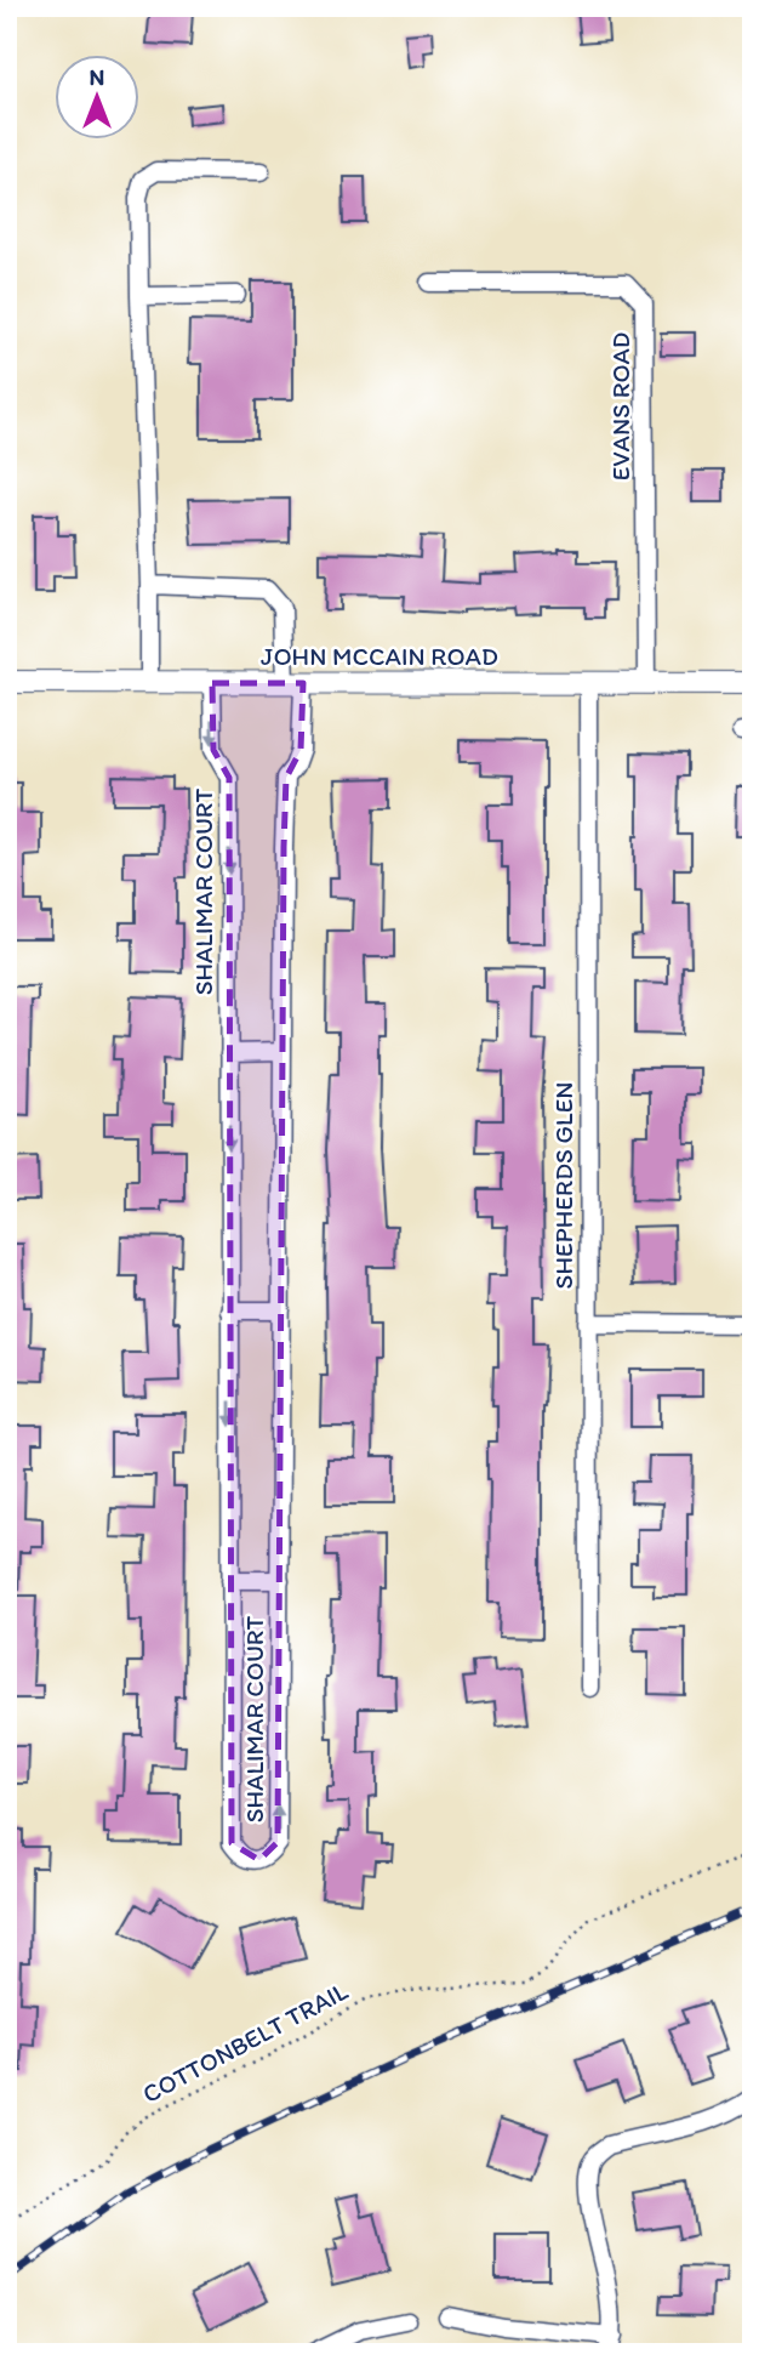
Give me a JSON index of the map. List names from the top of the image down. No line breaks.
{"streets":{"main road":["JOHN MCCAIN ROAD"],"street":["EVANS ROAD","SHALIMAR COURT","SHEPHERDS GLEN"],"path":["COTTONBELT TRAIL"]},"crossings":[["EVANS ROAD","JOHN MCCAIN ROAD"],["JOHN MCCAIN ROAD","SHALIMAR COURT"],["JOHN MCCAIN ROAD","SHEPHERDS GLEN"]],"north":"top"}
